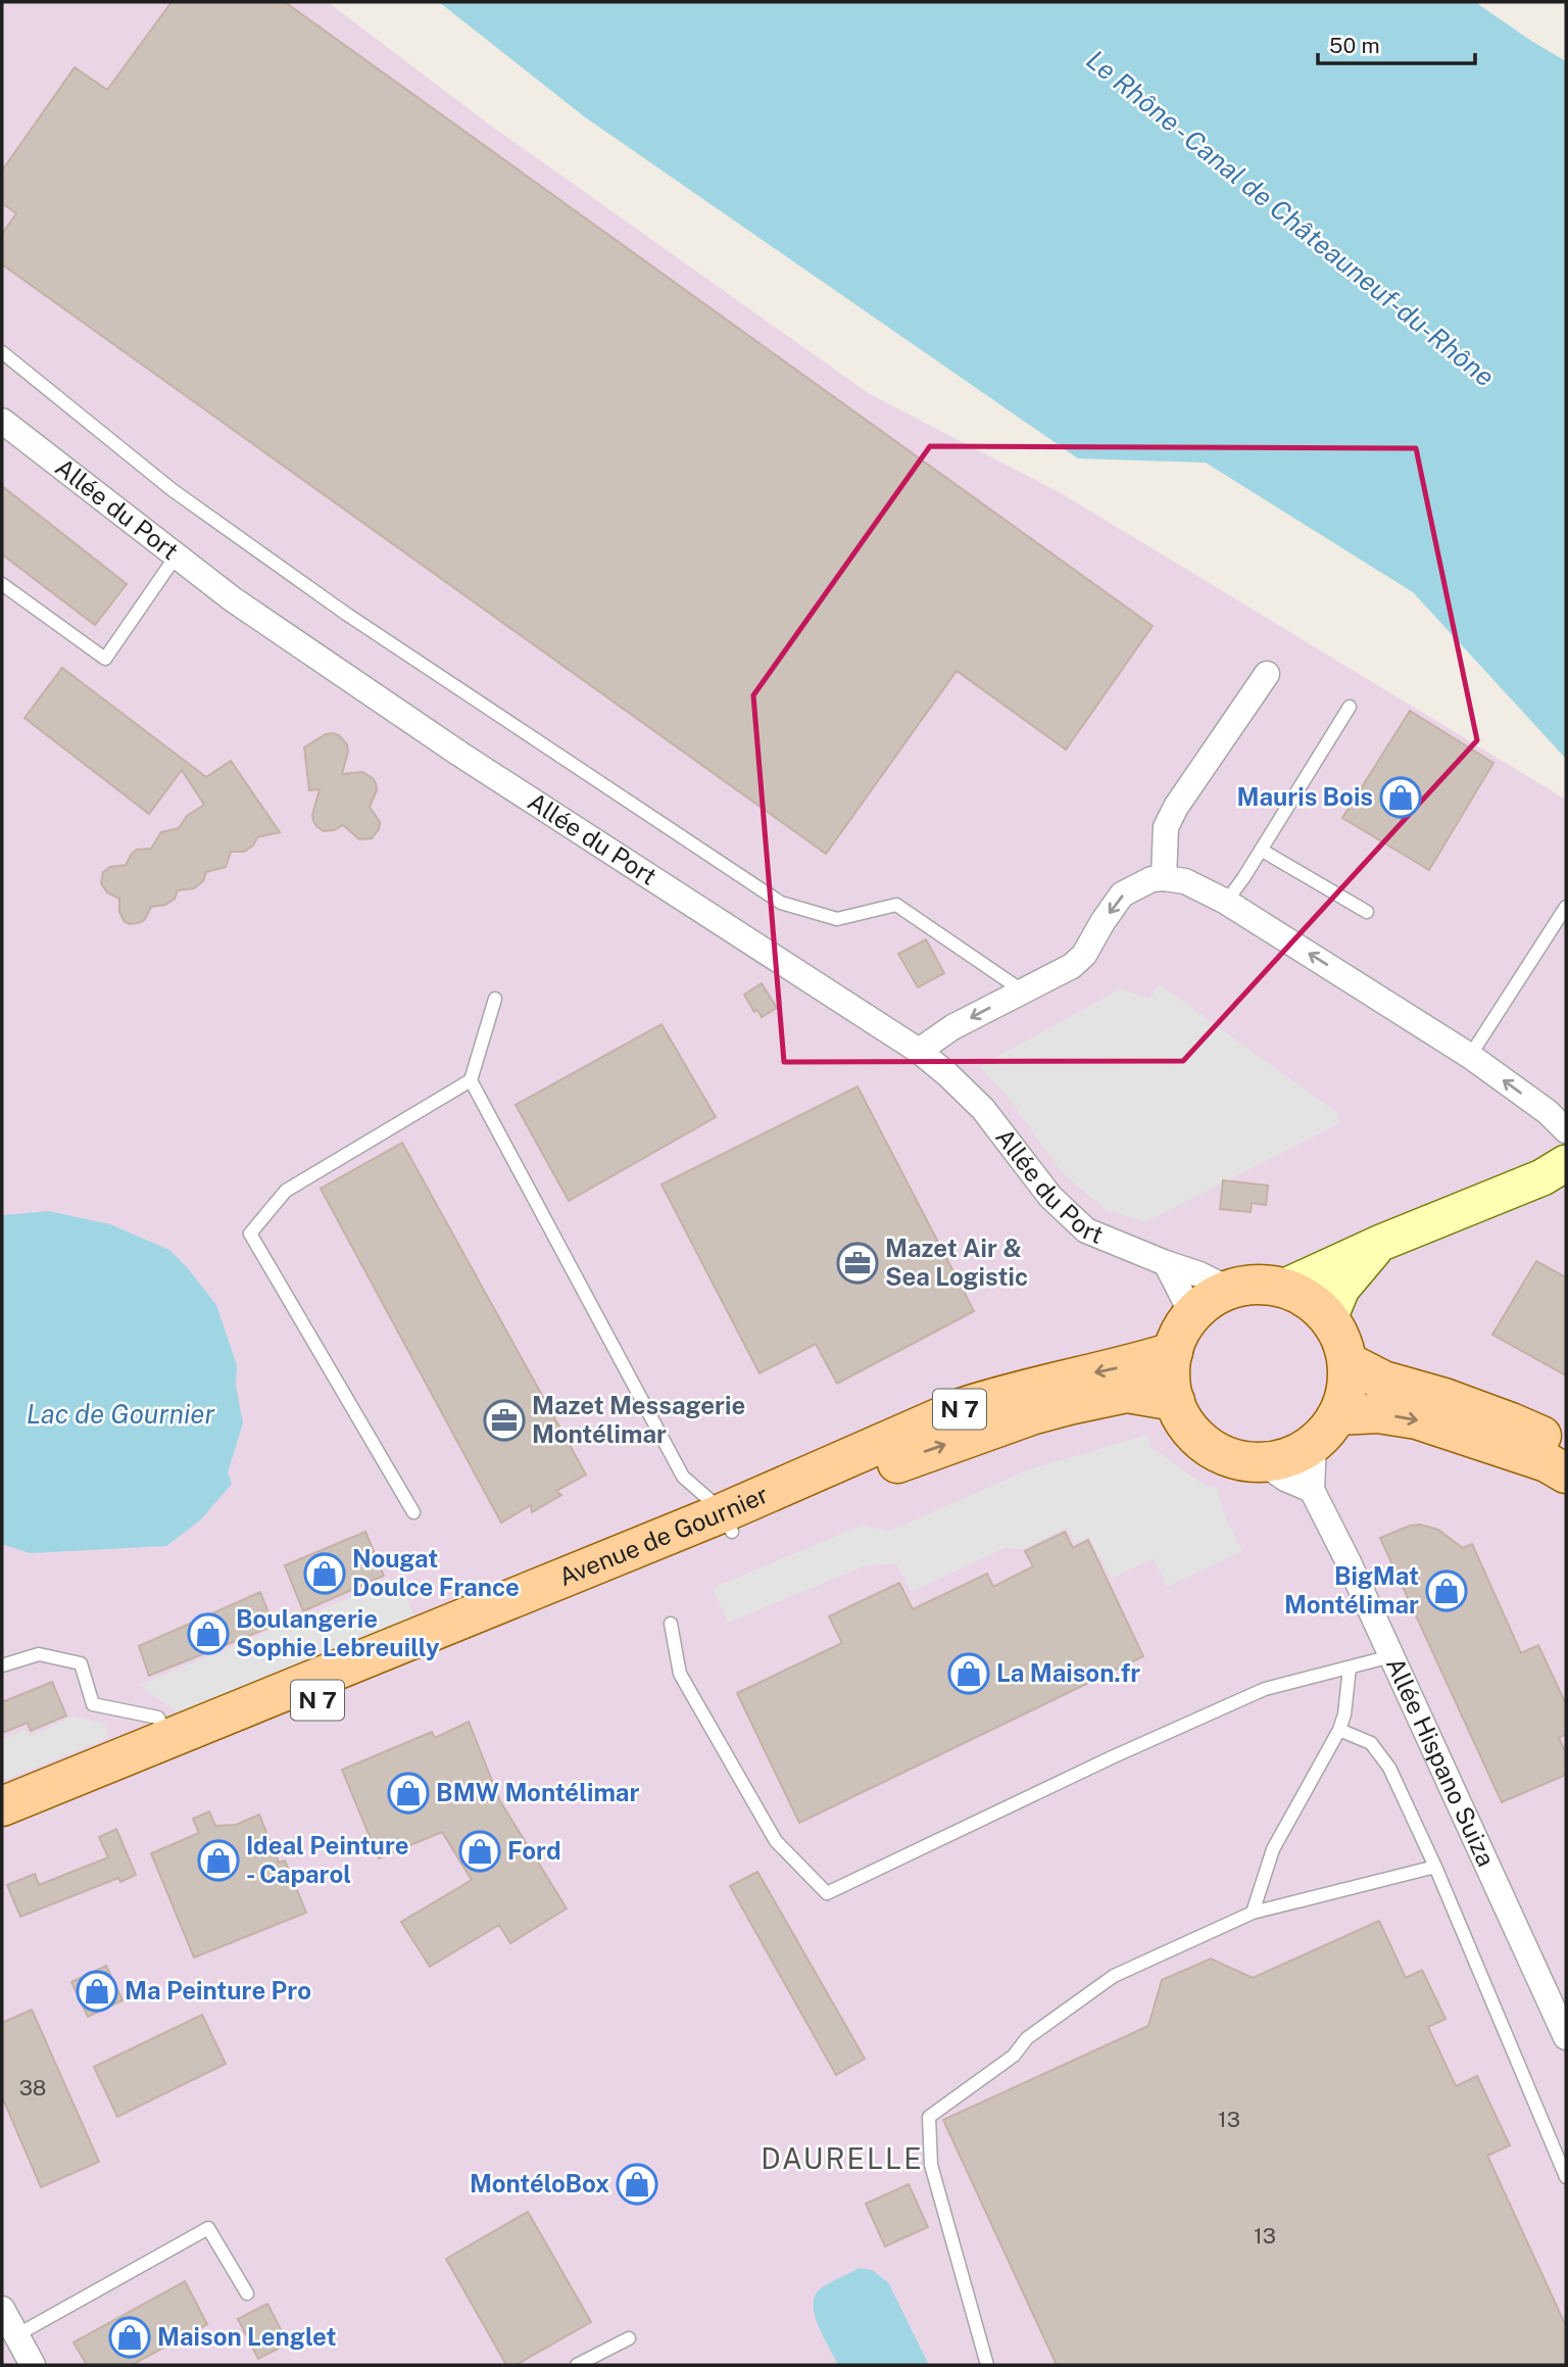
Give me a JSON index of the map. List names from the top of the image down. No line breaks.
{"streets":{"main road":["N 7","Avenue de Gournier"],"street":["Allée du Port","Allée Hispano Suiza"]},"crossings":[["Allée du Port","Avenue de Gournier"],["Allée du Port","Allée Hispano Suiza"],["Avenue de Gournier","Allée Hispano Suiza"]],"districts":["DAURELLE"],"water":["Le Rhône - Canal de Châteauneuf-du-Rhône","Lac de Gournier"],"places":{"shop":["Mauris Bois","Nougat Doulce France","BigMat Montélimar","Boulangerie Sophie Lebreuilly","La Maison.fr","BMW Montélimar","Ford","Ideal Peinture - Caparol","Ma Peinture Pro","MontéloBox","Maison Lenglet"],"office":["Mazet Air & Sea Logistic","Mazet Messagerie Montélimar"]},"house_numbers":["38","13","13"],"scale_bar":"50 m"}
